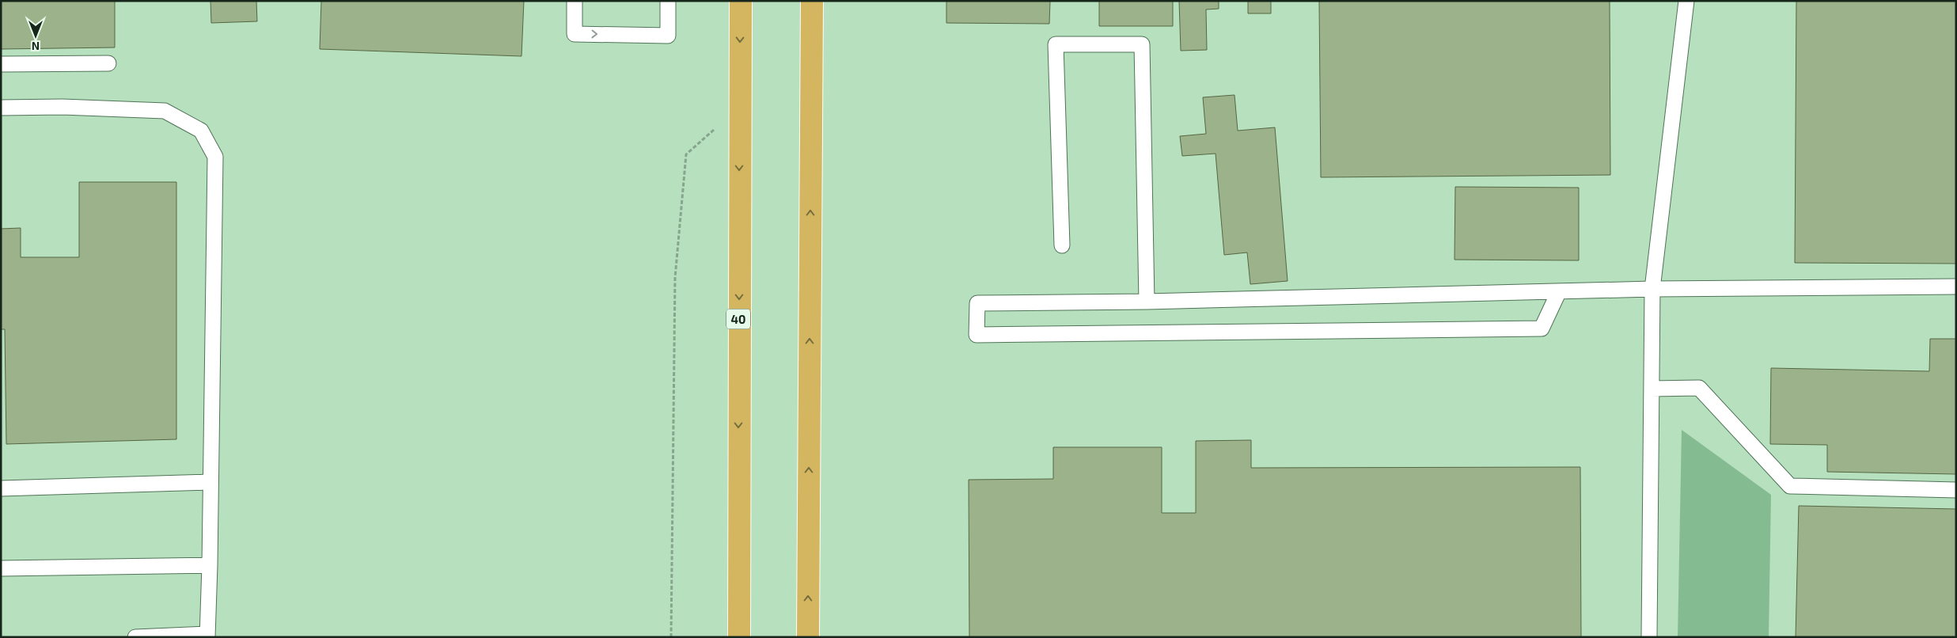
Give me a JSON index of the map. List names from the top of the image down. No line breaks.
{"streets":{"highway":["40"]},"north":"bottom"}
